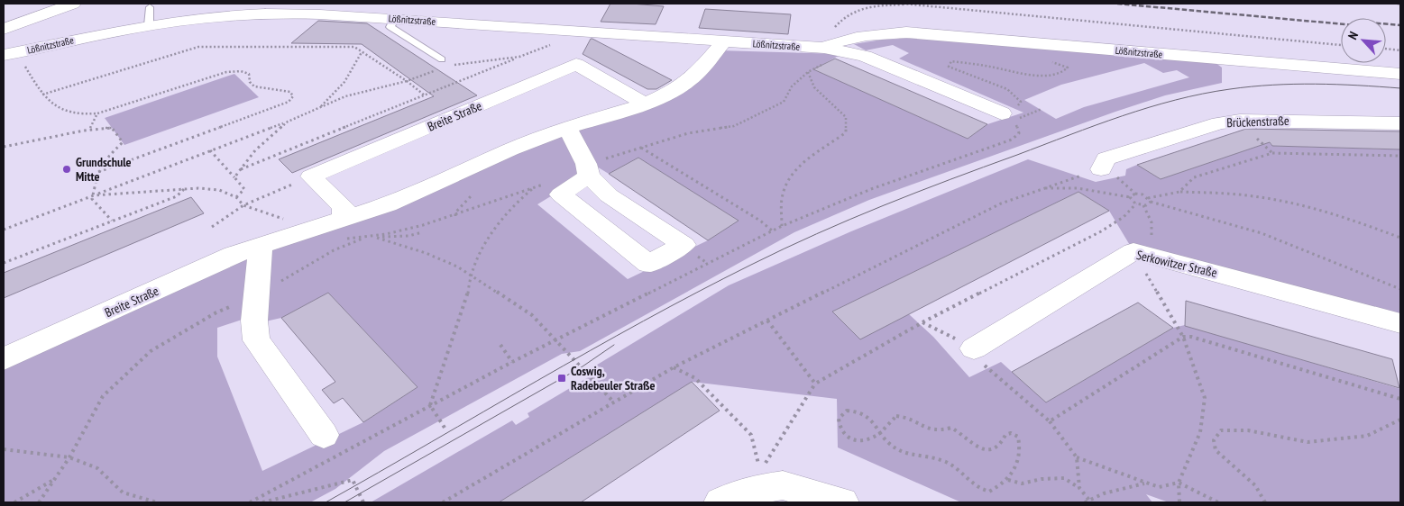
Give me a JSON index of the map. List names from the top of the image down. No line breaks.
{"streets":{"street":["Lößnitzstraße","Breite Straße","Brückenstraße","Serkowitzer Straße"]},"crossings":[["Lößnitzstraße","Breite Straße"]],"places":{"other":["Grundschule Mitte"],"transit":["Coswig, Radebeuler Straße"]},"north":"top left"}
